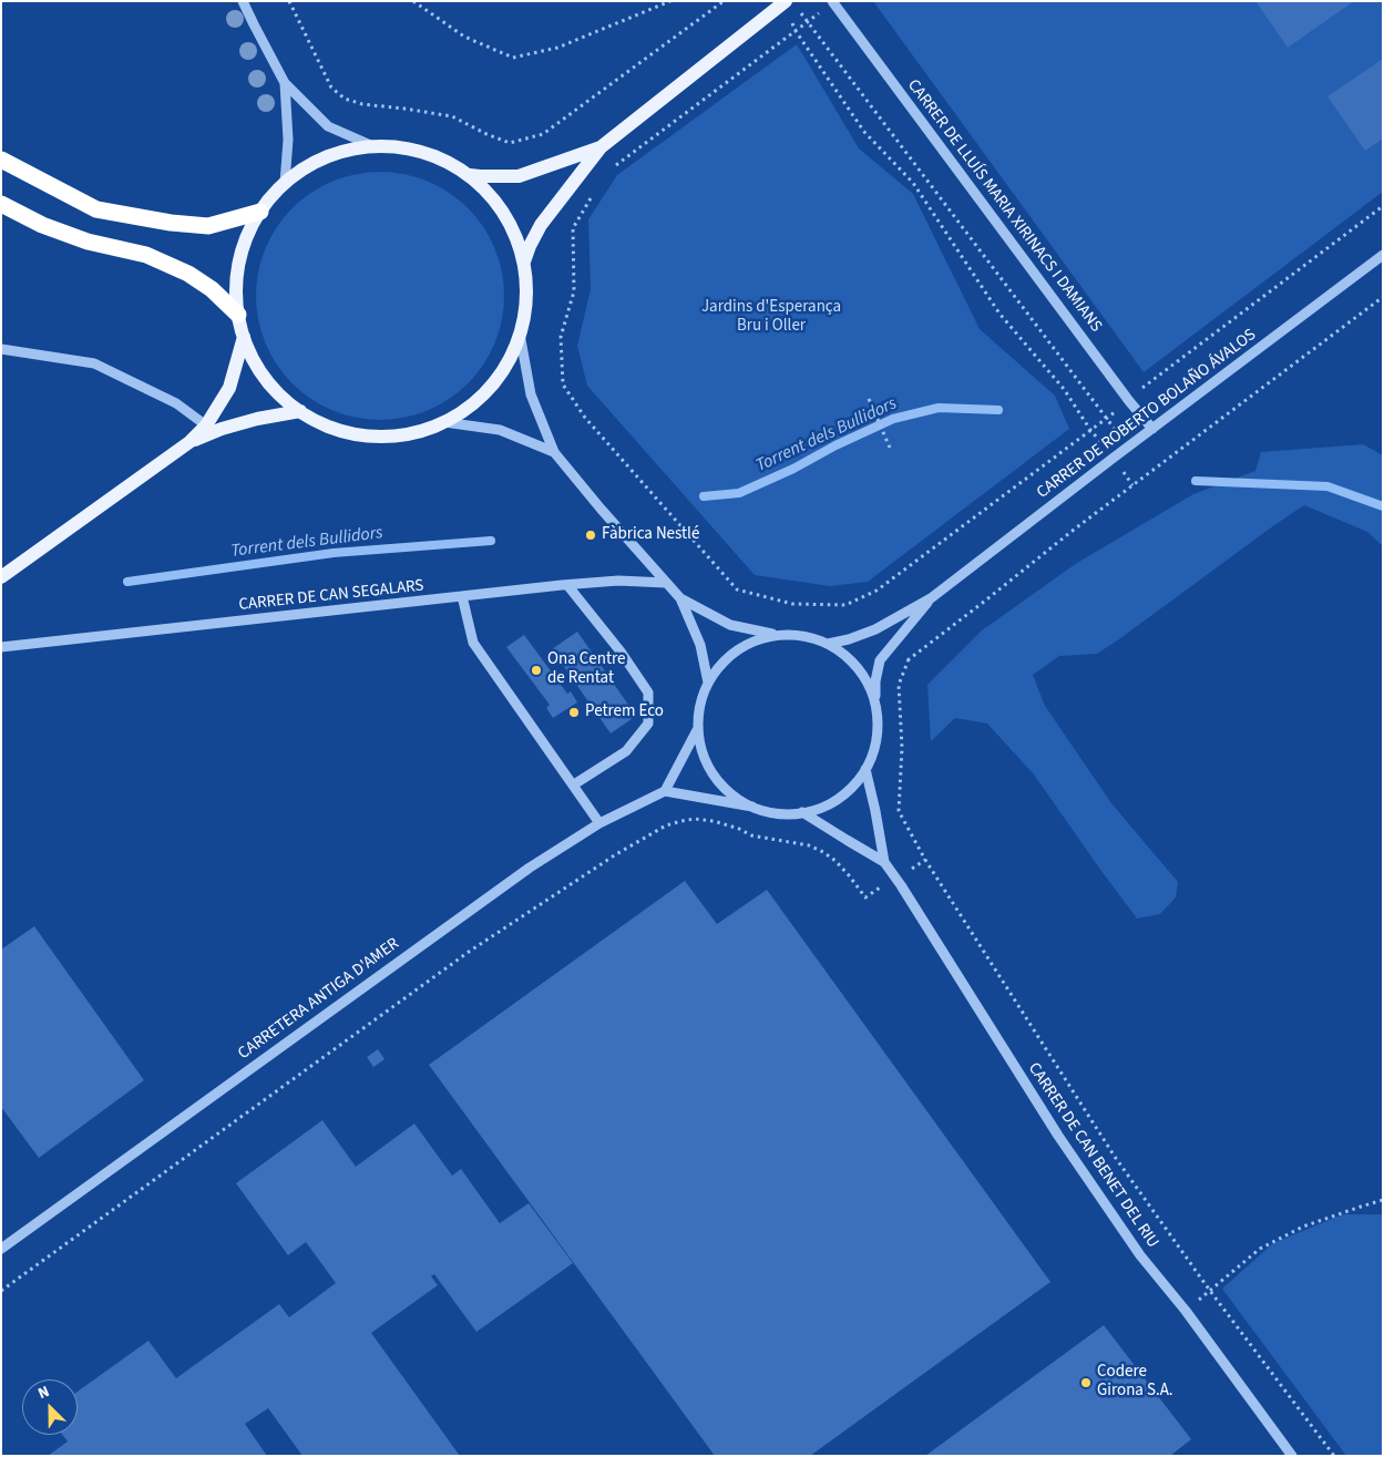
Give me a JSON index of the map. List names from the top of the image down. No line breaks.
{"streets":{"street":["CARRER DE LLUÍS MARIA XIRINACS I DAMIANS","CARRER DE ROBERTO BOLAÑO ÁVALOS","CARRER DE CAN SEGALARS","CARRETERA ANTIGA D'AMER","CARRER DE CAN BENET DEL RIU"]},"crossings":[["CARRER DE LLUÍS MARIA XIRINACS I DAMIANS","CARRER DE ROBERTO BOLAÑO ÁVALOS"],["CARRER DE ROBERTO BOLAÑO ÁVALOS","CARRER DE CAN BENET DEL RIU"]],"water":["Torrent dels Bullidors"],"parks":["Jardins d'Esperança Bru i Oller"],"places":["Fàbrica Nestlé","Ona Centre de Rentat","Petrem Eco","Codere Girona S.A."],"north":"top left"}
